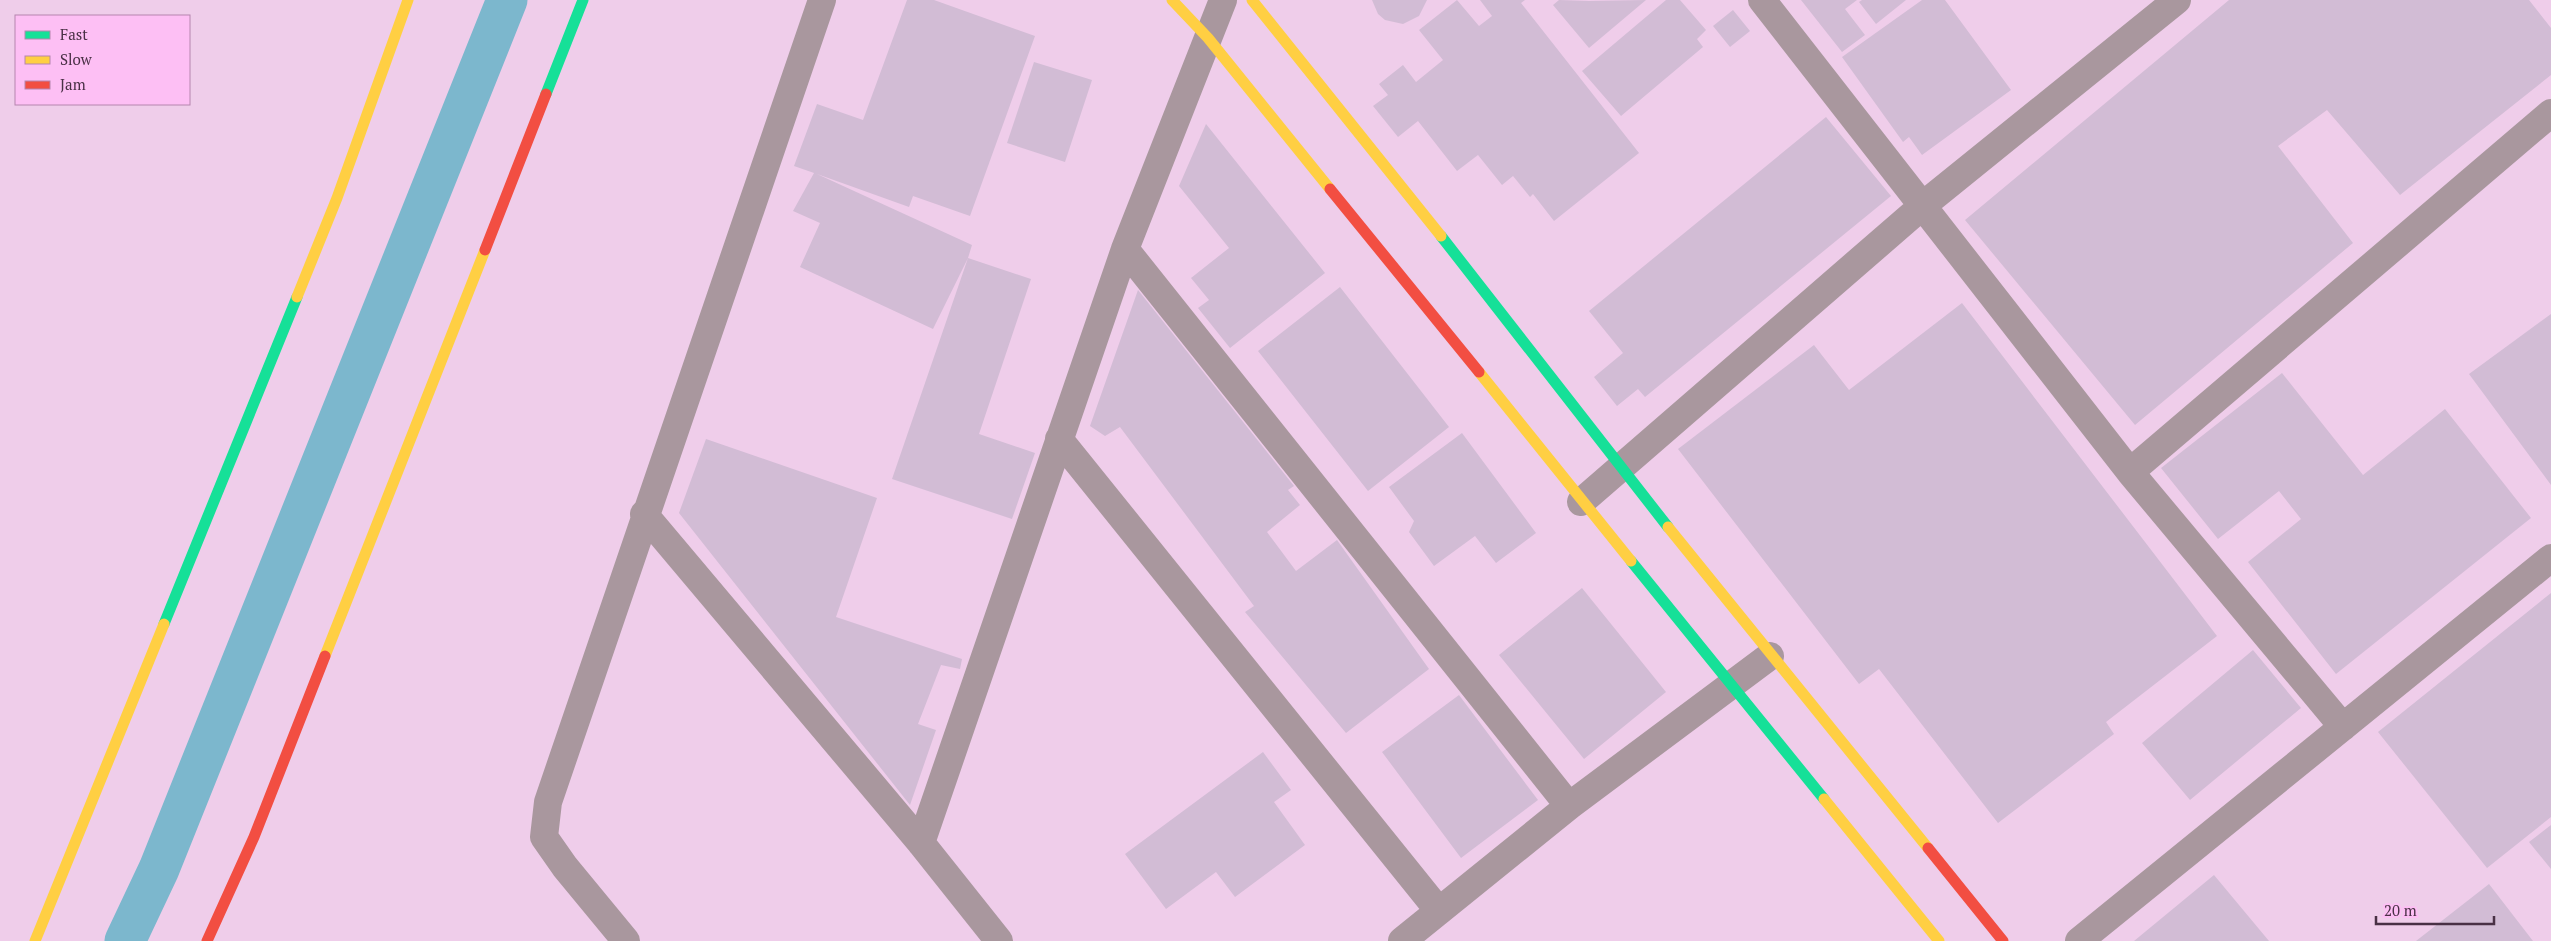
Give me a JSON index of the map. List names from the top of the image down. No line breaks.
{"legend":["Fast","Slow","Jam"],"scale_bar":"20 m"}
